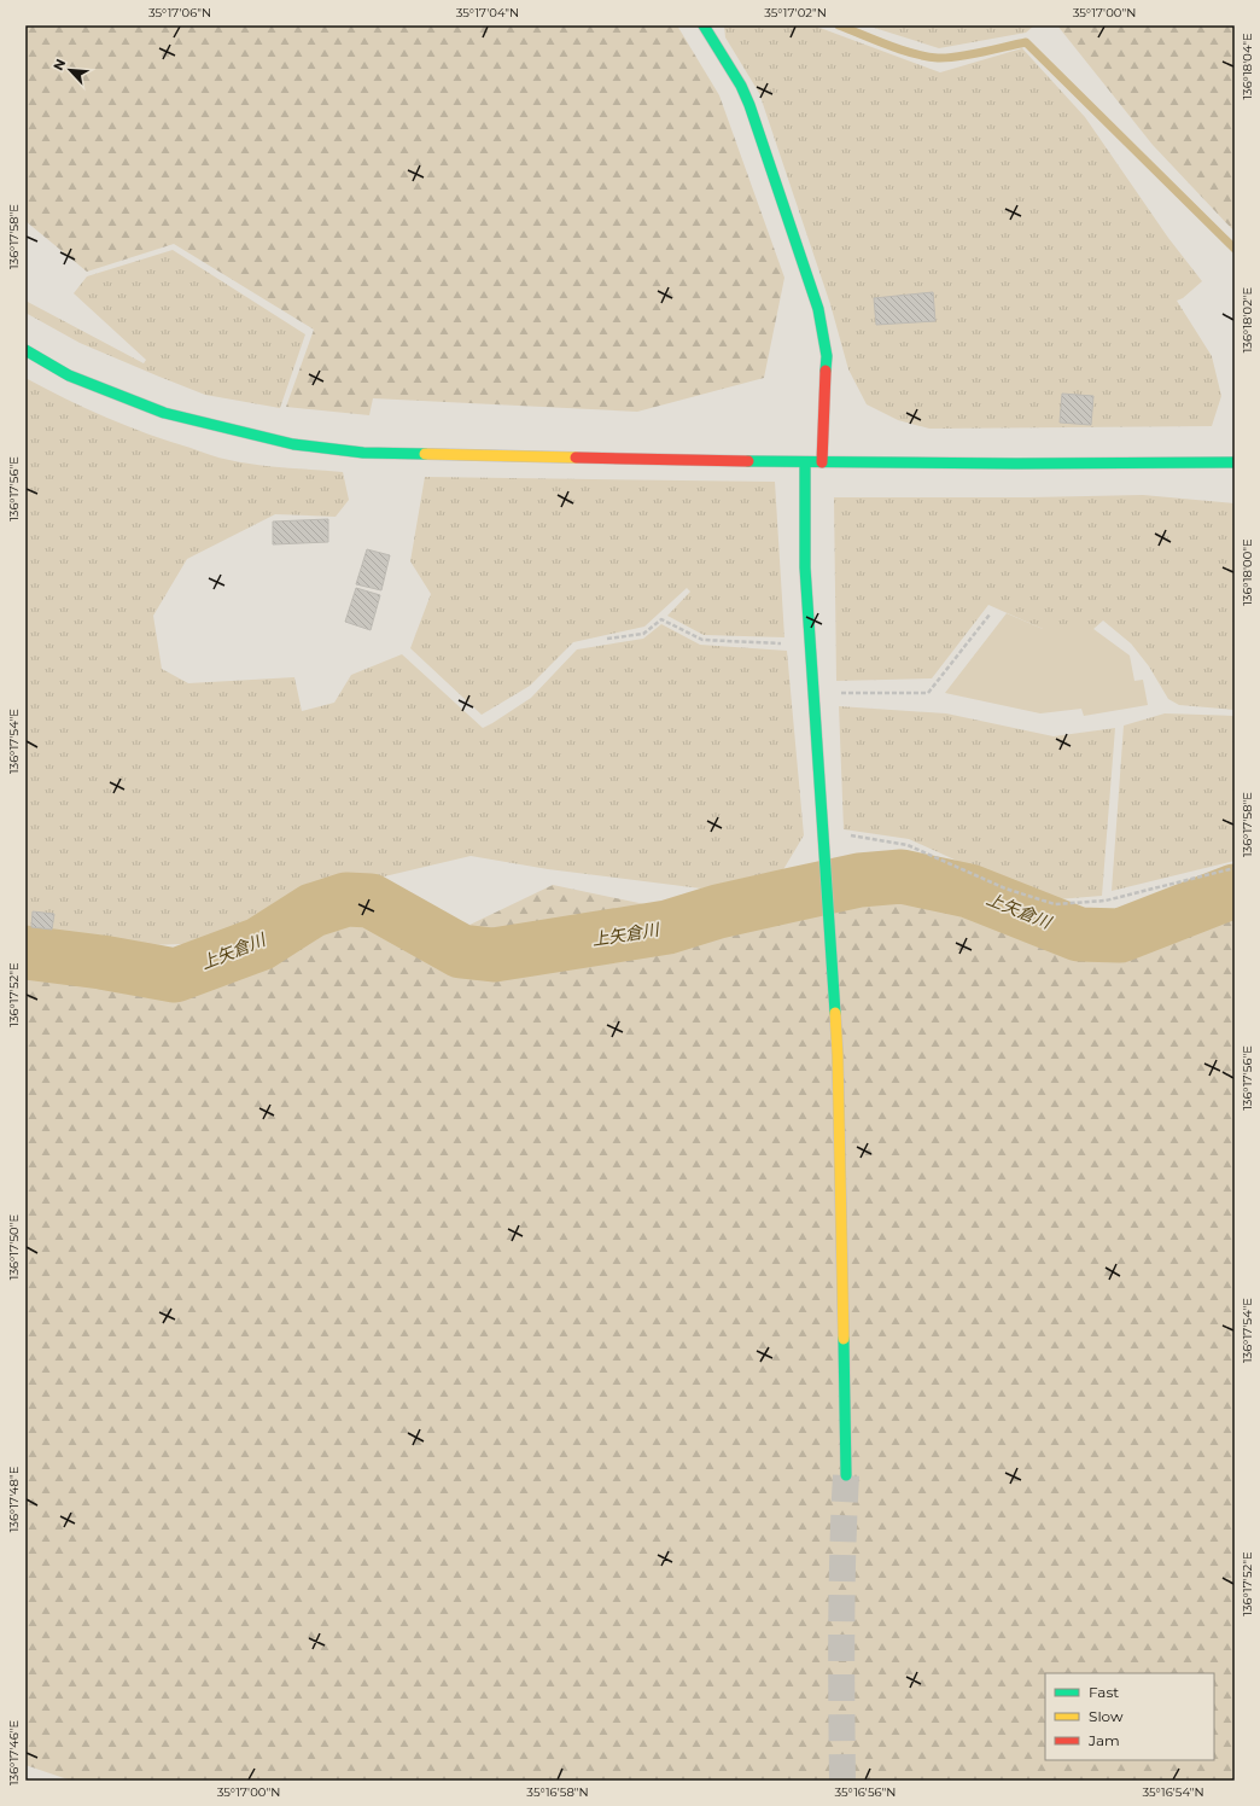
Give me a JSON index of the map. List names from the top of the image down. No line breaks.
{"water":["上矢倉川"],"legend":["Fast","Slow","Jam"],"north":"top left","coordinates":["35°17'06\"N","35°17'04\"N","35°17'02\"N","35°17'00\"N","136°18'04\"E","136°17'58\"E","136°18'02\"E","136°17'56\"E","136°18'00\"E","136°17'54\"E","136°17'52\"E","136°17'50\"E","136°17'48\"E","136°17'46\"E","35°16'58\"N","35°16'56\"N","35°16'54\"N"]}
